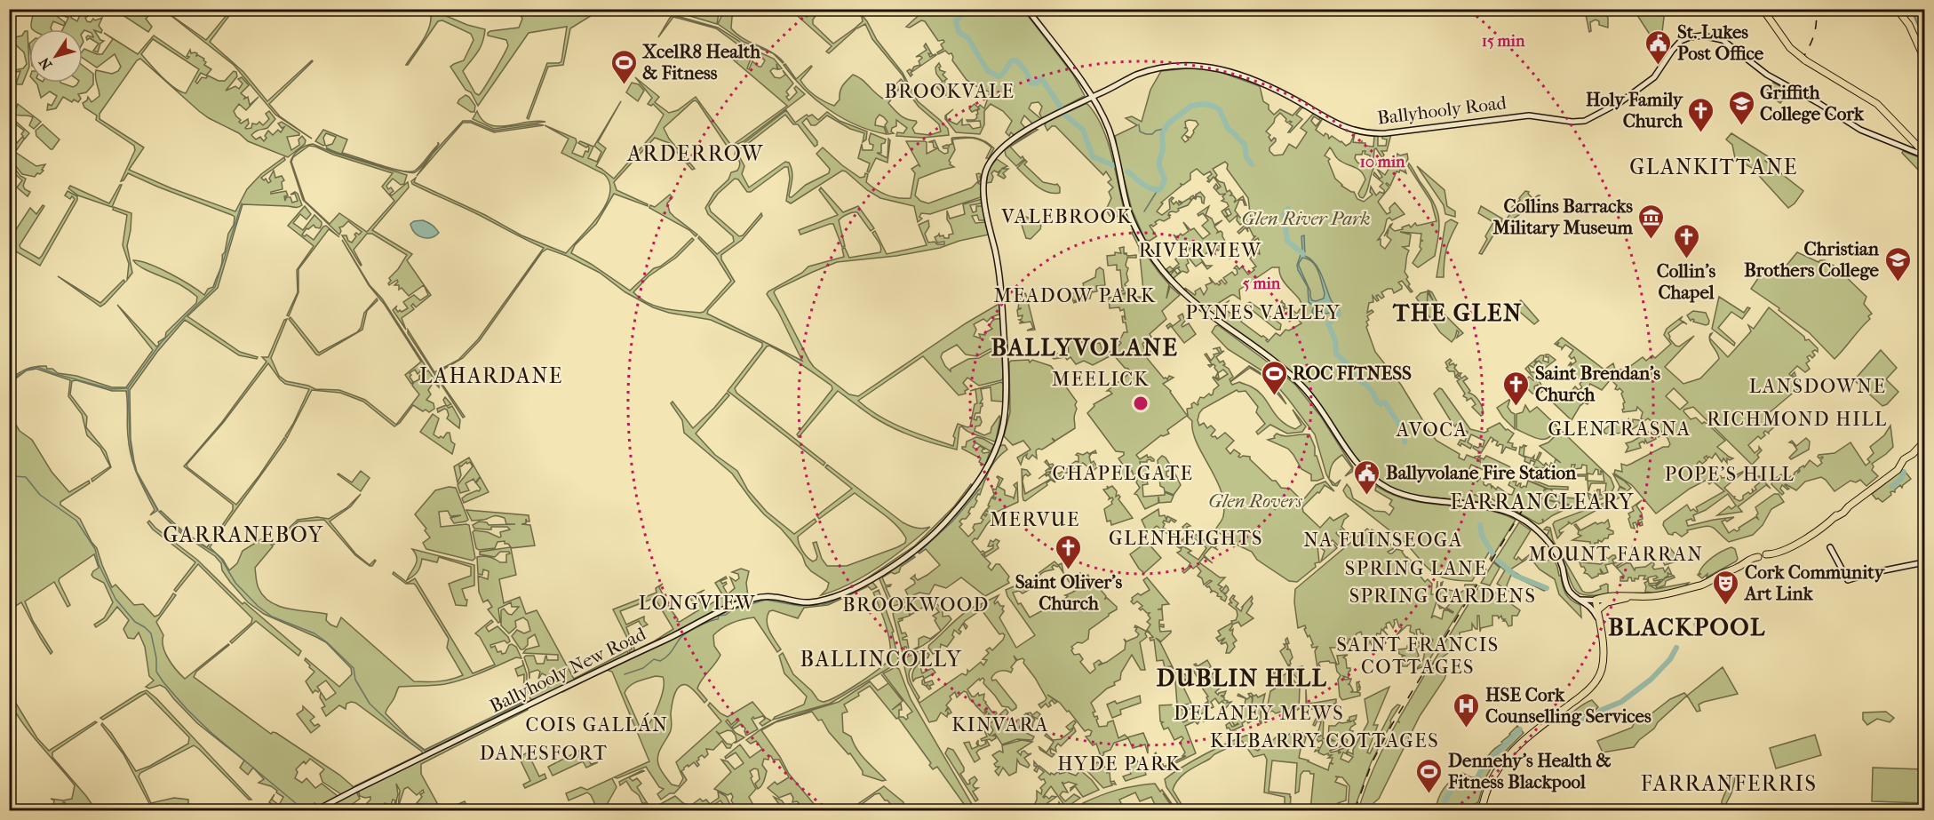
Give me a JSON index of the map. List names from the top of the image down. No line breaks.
{"streets":{"main road":["Ballyhooly Road","Ballyhooly New Road"]},"districts":["BROOKVALE","ARDERROW","GLANKITTANE","VALEBROOK","RIVERVIEW","MEADOW PARK","PYNES VALLEY","THE GLEN","BALLYVOLANE","LAHARDANE","MEELICK","LANSDOWNE","RICHMOND HILL","GLENTRASNA","AVOCA","CHAPELGATE","POPE'S HILL","FARRANCLEARY","MERVUE","GARRANEBOY","GLENHEIGHTS","NA FUINSEOGA","MOUNT FARRAN","SPRING LANE","SPRING GARDENS","LONGVIEW","BROOKWOOD","BLACKPOOL","SAINT FRANCIS COTTAGES","BALLINCOLLY","DUBLIN HILL","DELANEY MEWS","COIS GALLÁN","KINVARA","KILBARRY COTTAGES","DANESFORT","HYDE PARK","FARRANFERRIS"],"parks":["Glen River Park","Glen Rovers"],"places":{"public building":["St. Lukes Post Office","Ballyvolane Fire Station"],"sports":["XcelR8 Health & Fitness","ROC FITNESS","Dennehy's Health & Fitness Blackpool"],"school or university":["Griffith College Cork","Christian Brothers College"],"church":["Holy Family Church","Collin's Chapel","Saint Brendan's Church","Saint Oliver's Church"],"museum":["Collins Barracks Military Museum"],"theatre":["Cork Community Art Link"],"hospital":["HSE Cork Counselling Services"]},"north":"bottom left","rings":["15 min","10 min","5 min"]}
